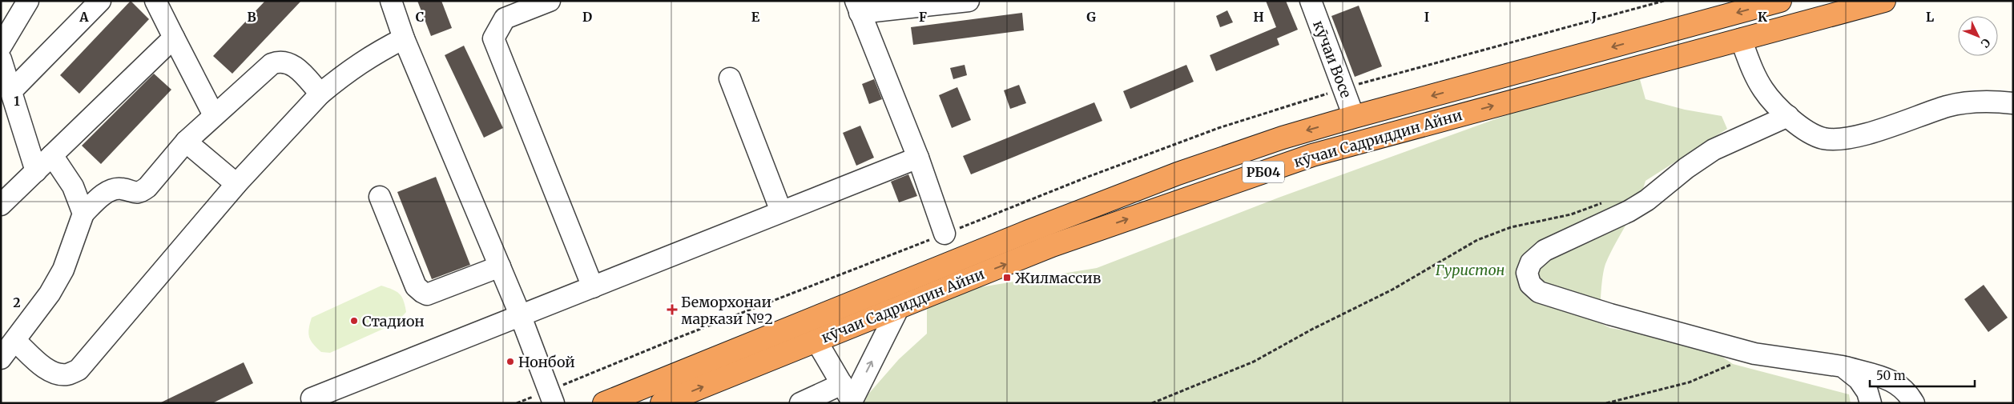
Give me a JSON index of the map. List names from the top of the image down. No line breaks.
{"streets":{"highway":["кӯчаи Садриддин Айни","РБ04"],"street":["кӯчаи Восе"]},"crossings":[["кӯчаи Восе","кӯчаи Садриддин Айни"]],"parks":["Гуристон"],"places":{"transit":["Жилмассив"],"health":["Беморхонаи маркази №2"],"other":["Стадион","Нонбой"]},"scale_bar":"50 m","north":"bottom right","grid":{"columns":["A","B","C","D","E","F","G","H","I","J","K","L"],"rows":["1","2"]}}
